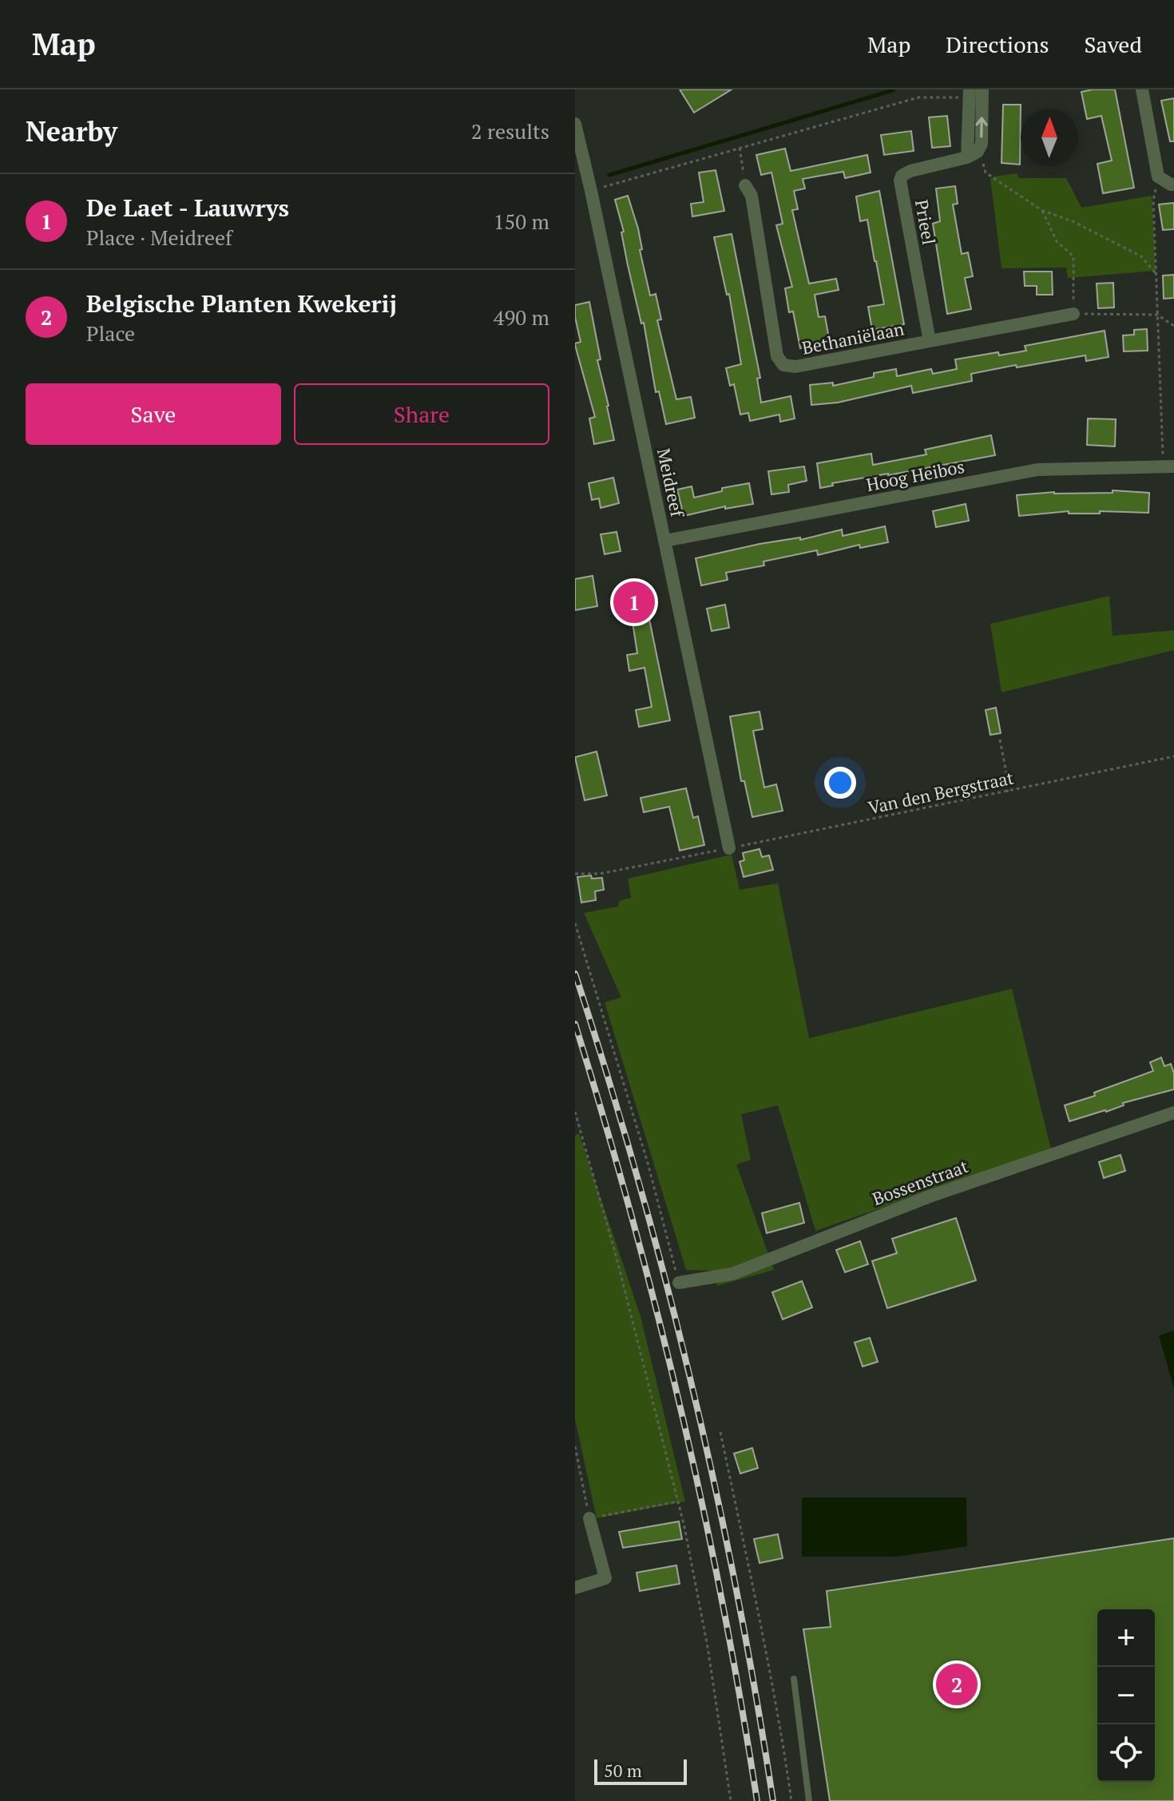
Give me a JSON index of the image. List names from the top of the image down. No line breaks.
{"streets":{"street":["Prieel","Bethaniëlaan","Hoog Heibos","Meidreef","Bossenstraat"],"path":["Van den Bergstraat"]},"crossings":[["Prieel","Bethaniëlaan"],["Hoog Heibos","Meidreef"],["Meidreef","Van den Bergstraat"]],"scale_bar":"50 m","north":"top","page":{"header":"Map","nav":["Map","Directions","Saved"],"heading":["Nearby","2 results"],"list":[{"mark":"1","name":"De Laet - Lauwrys","note":"Place · Meidreef","value":"150 m"},{"mark":"2","name":"Belgische Planten Kwekerij","note":"Place","value":"490 m"}],"buttons":["Save","Share"],"pins":["1","2"],"map_buttons":["+","−"],"scale":"50 m"}}
